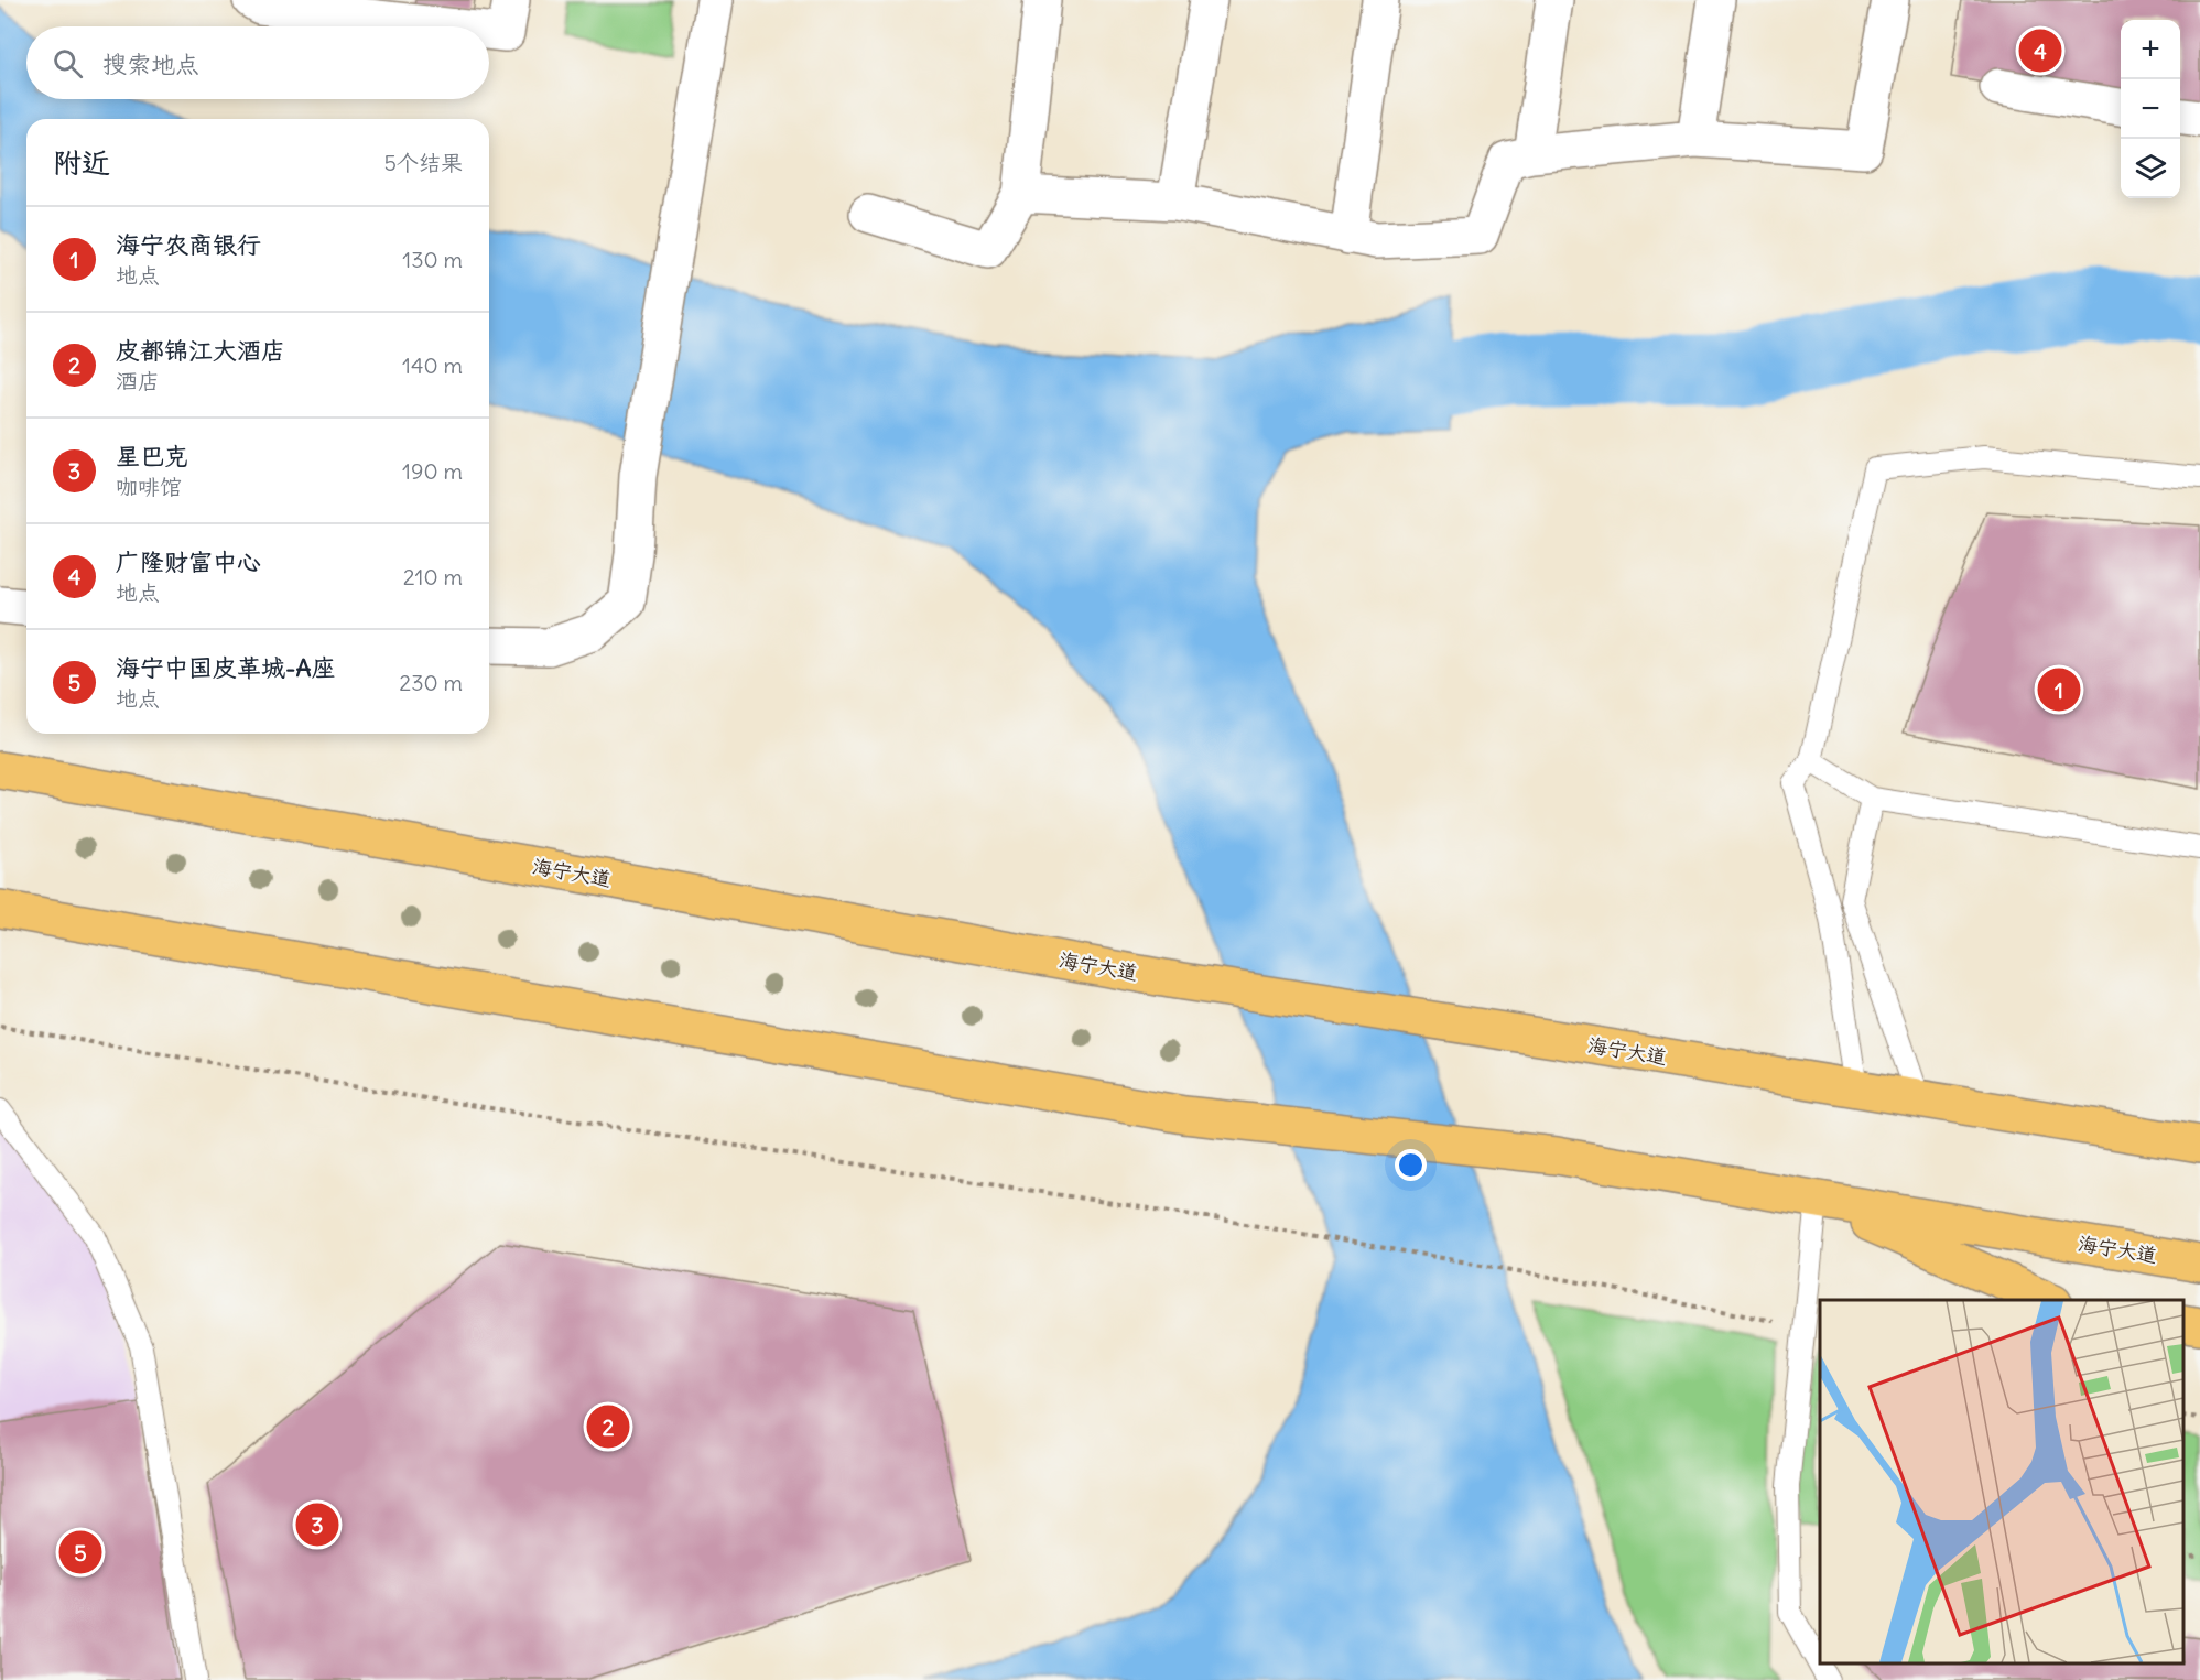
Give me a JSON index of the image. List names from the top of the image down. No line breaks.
{"streets":{"highway":["海宁大道"]},"page":{"map_buttons":["+","−"],"pins":["4","1","2","3","5"],"search":"搜索地点","heading":["附近","5个结果"],"list":[{"mark":"1","name":"海宁农商银行","note":"地点","value":"130 m"},{"mark":"2","name":"皮都锦江大酒店","note":"酒店","value":"140 m"},{"mark":"3","name":"星巴克","note":"咖啡馆","value":"190 m"},{"mark":"4","name":"广隆财富中心","note":"地点","value":"210 m"},{"mark":"5","name":"海宁中国皮革城-A座","note":"地点","value":"230 m"}]}}
